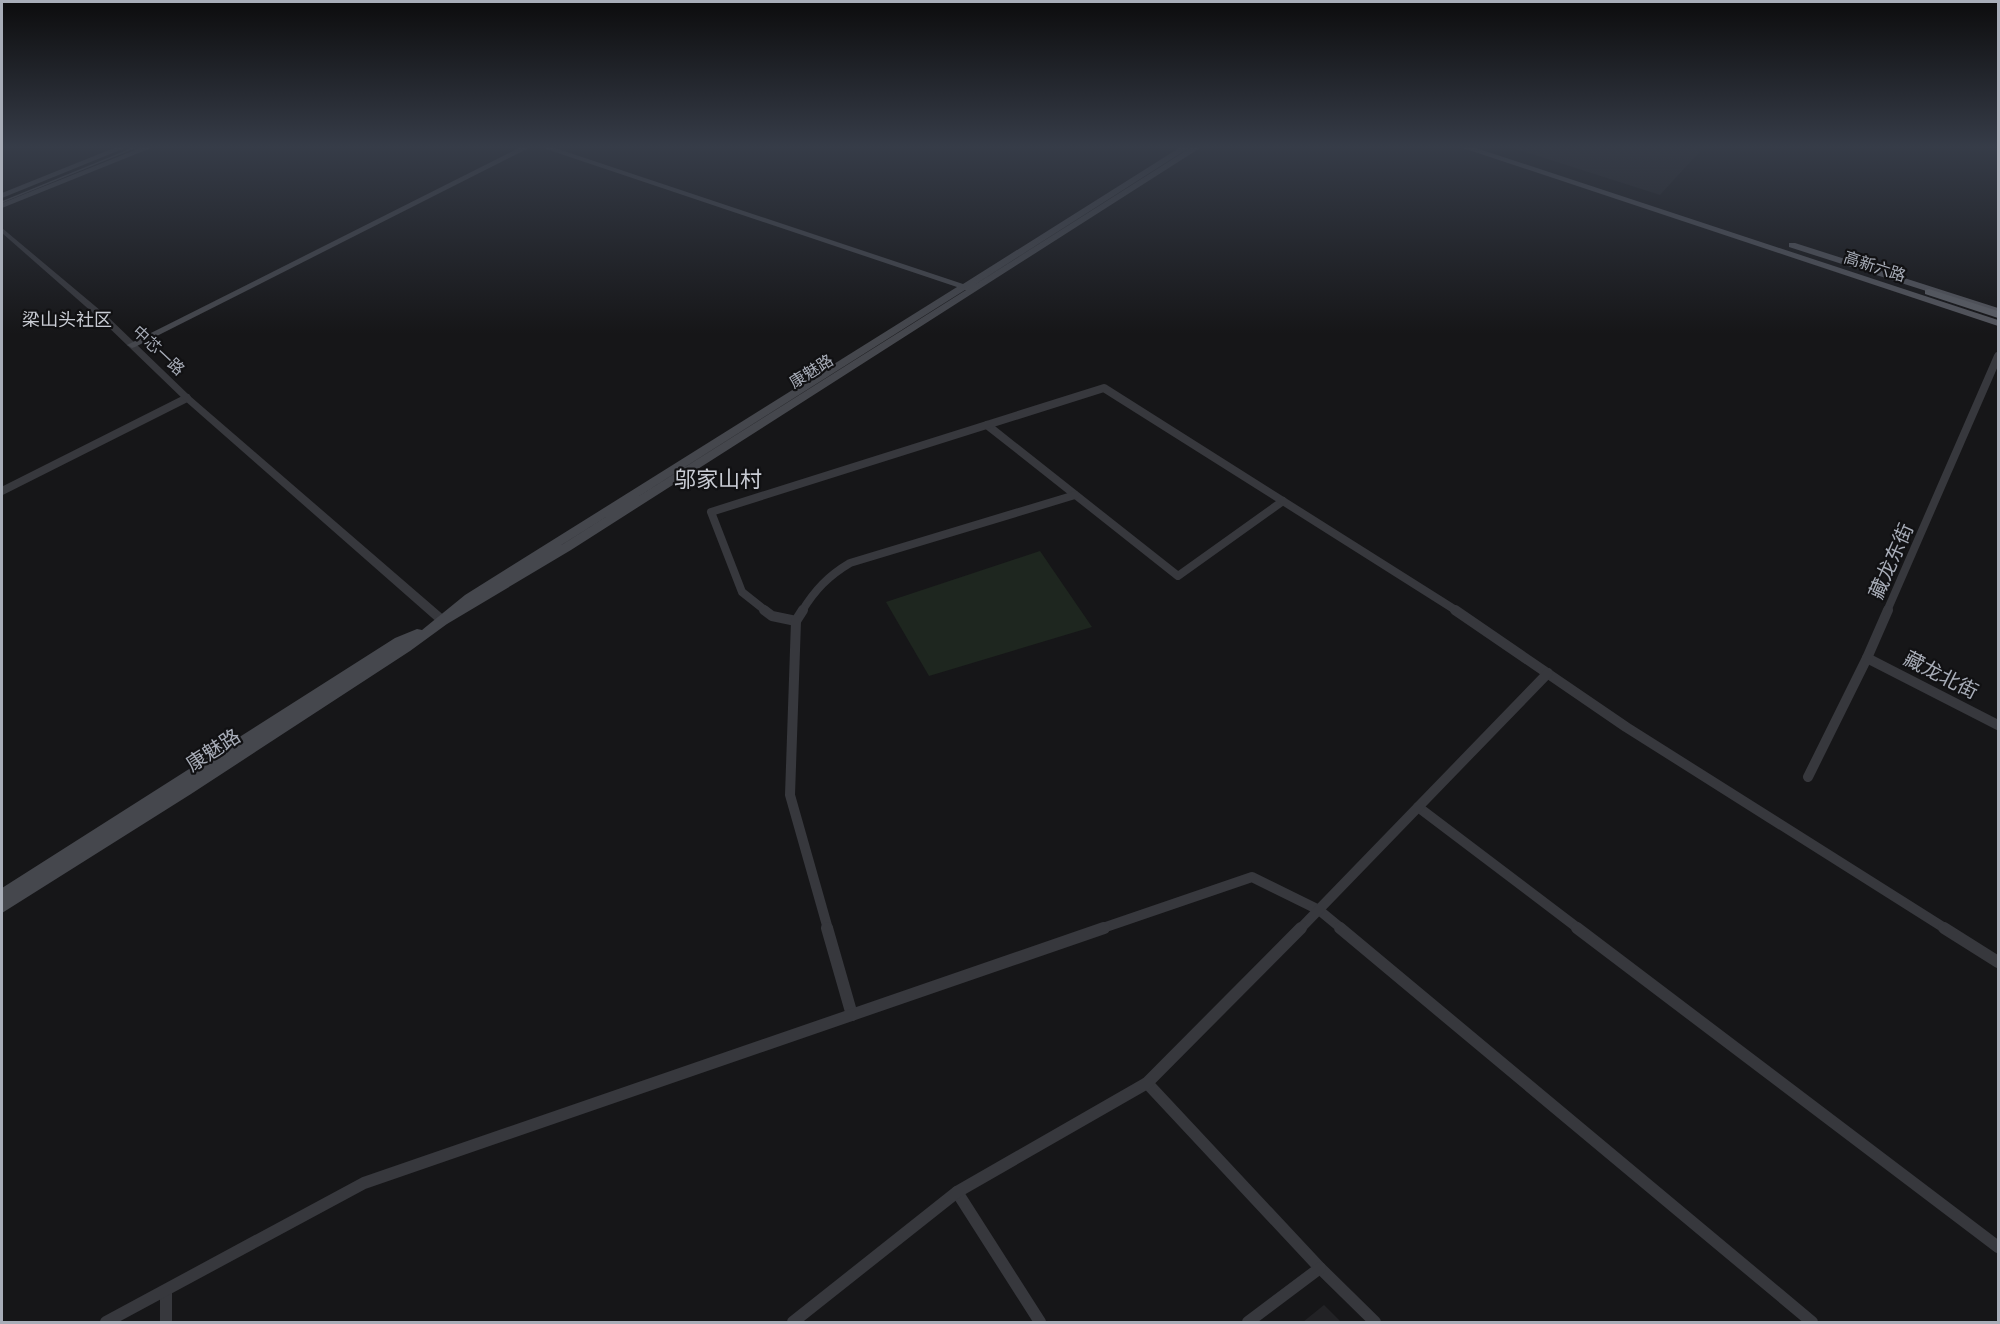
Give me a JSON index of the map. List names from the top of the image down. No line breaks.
{"streets":{"main road":["高新六路","康魅路"],"street":["中芯一路","藏龙东街","藏龙北街"]},"crossings":[["中芯一路","康魅路"],["藏龙东街","藏龙北街"]],"districts":["梁山头社区","邬家山村"]}
